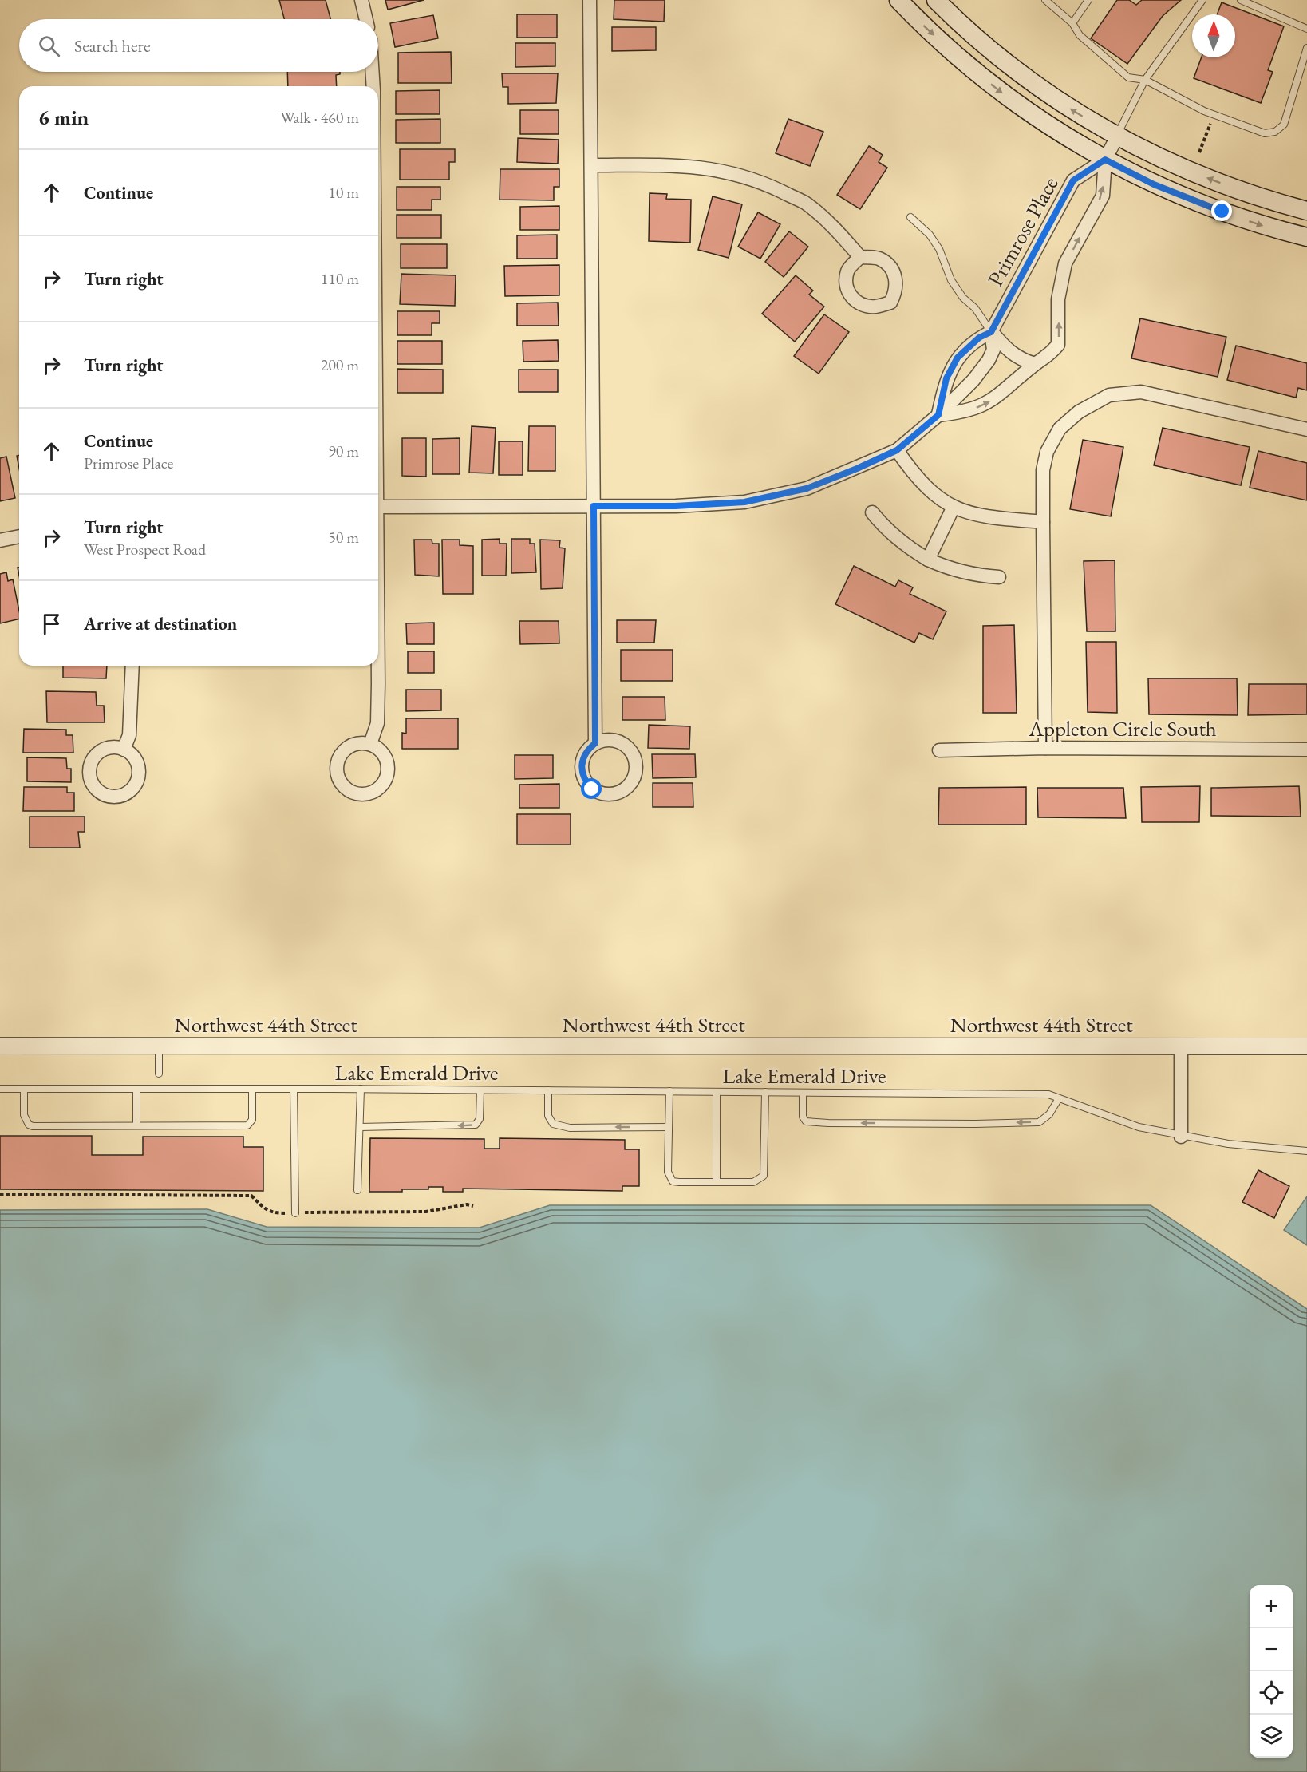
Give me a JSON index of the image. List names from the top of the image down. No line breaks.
{"streets":{"street":["Primrose Place","Appleton Circle South","Northwest 44th Street"],"lane":["Lake Emerald Drive"]},"north":"top","page":{"search":"Search here","heading":["6 min","Walk · 460 m"],"list":[["Continue","10 m"],["Turn right","110 m"],["Turn right","200 m"],["Continue","Primrose Place","90 m"],["Turn right","West Prospect Road","50 m"],"Arrive at destination"],"map_buttons":["+","−"]}}
